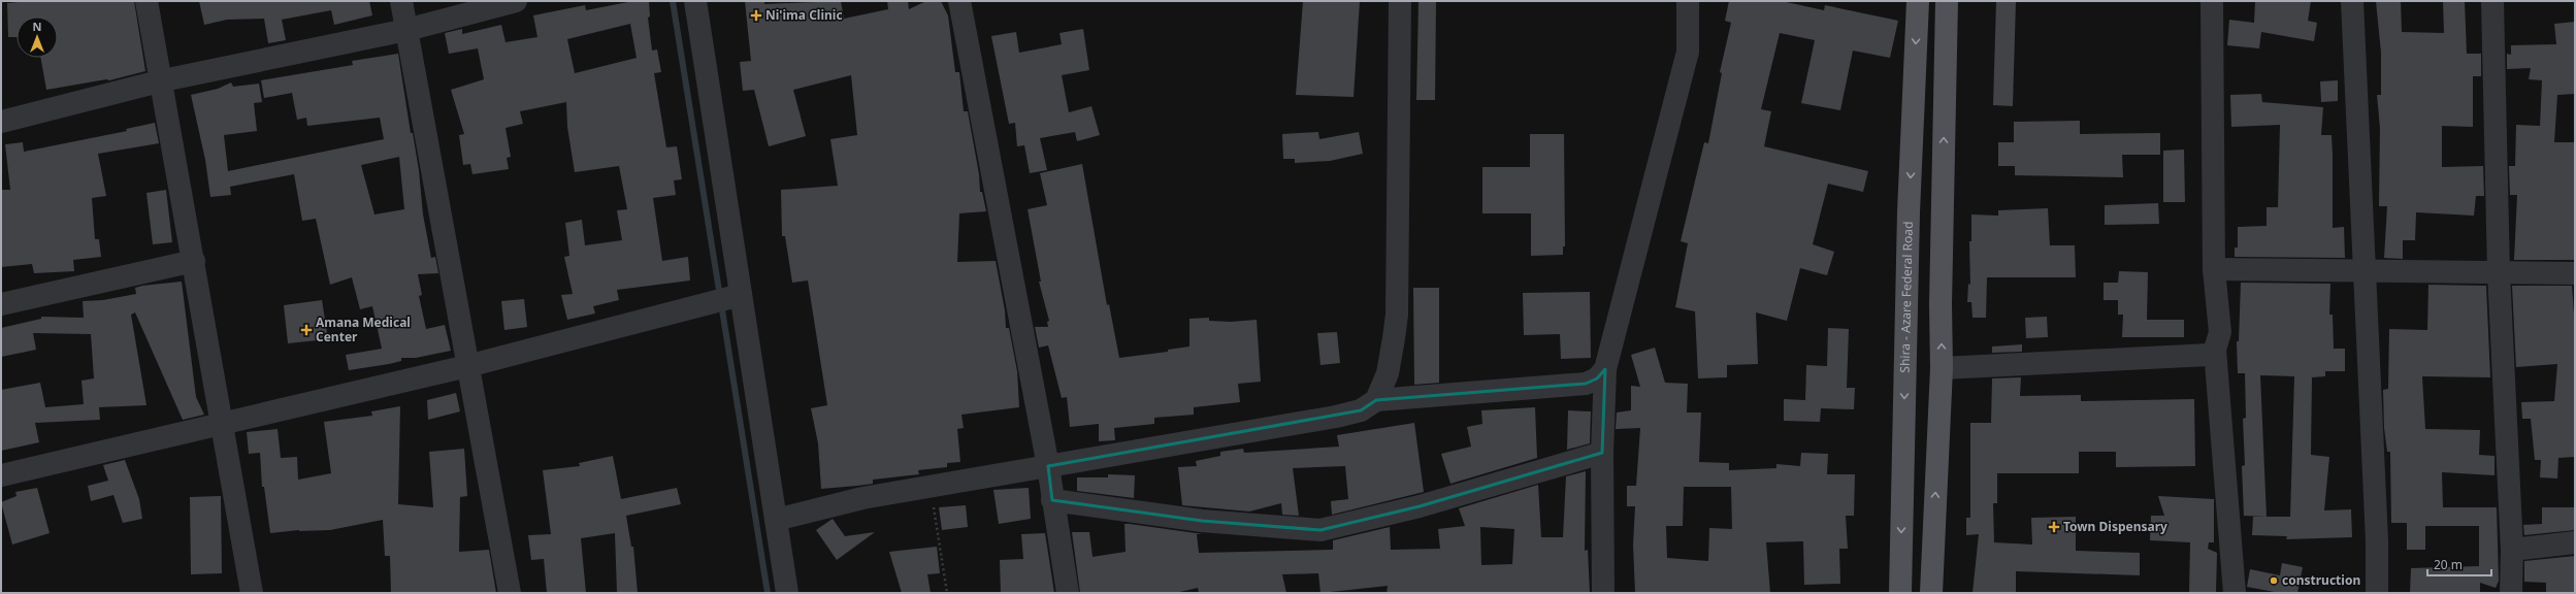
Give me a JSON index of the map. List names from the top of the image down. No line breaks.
{"streets":{"main road":["Shira - Azare Federal Road"]},"places":{"health":["Ni'ima Clinic","Amana Medical Center","Town Dispensary"],"other":["construction"]},"scale_bar":"20 m","north":"top"}
